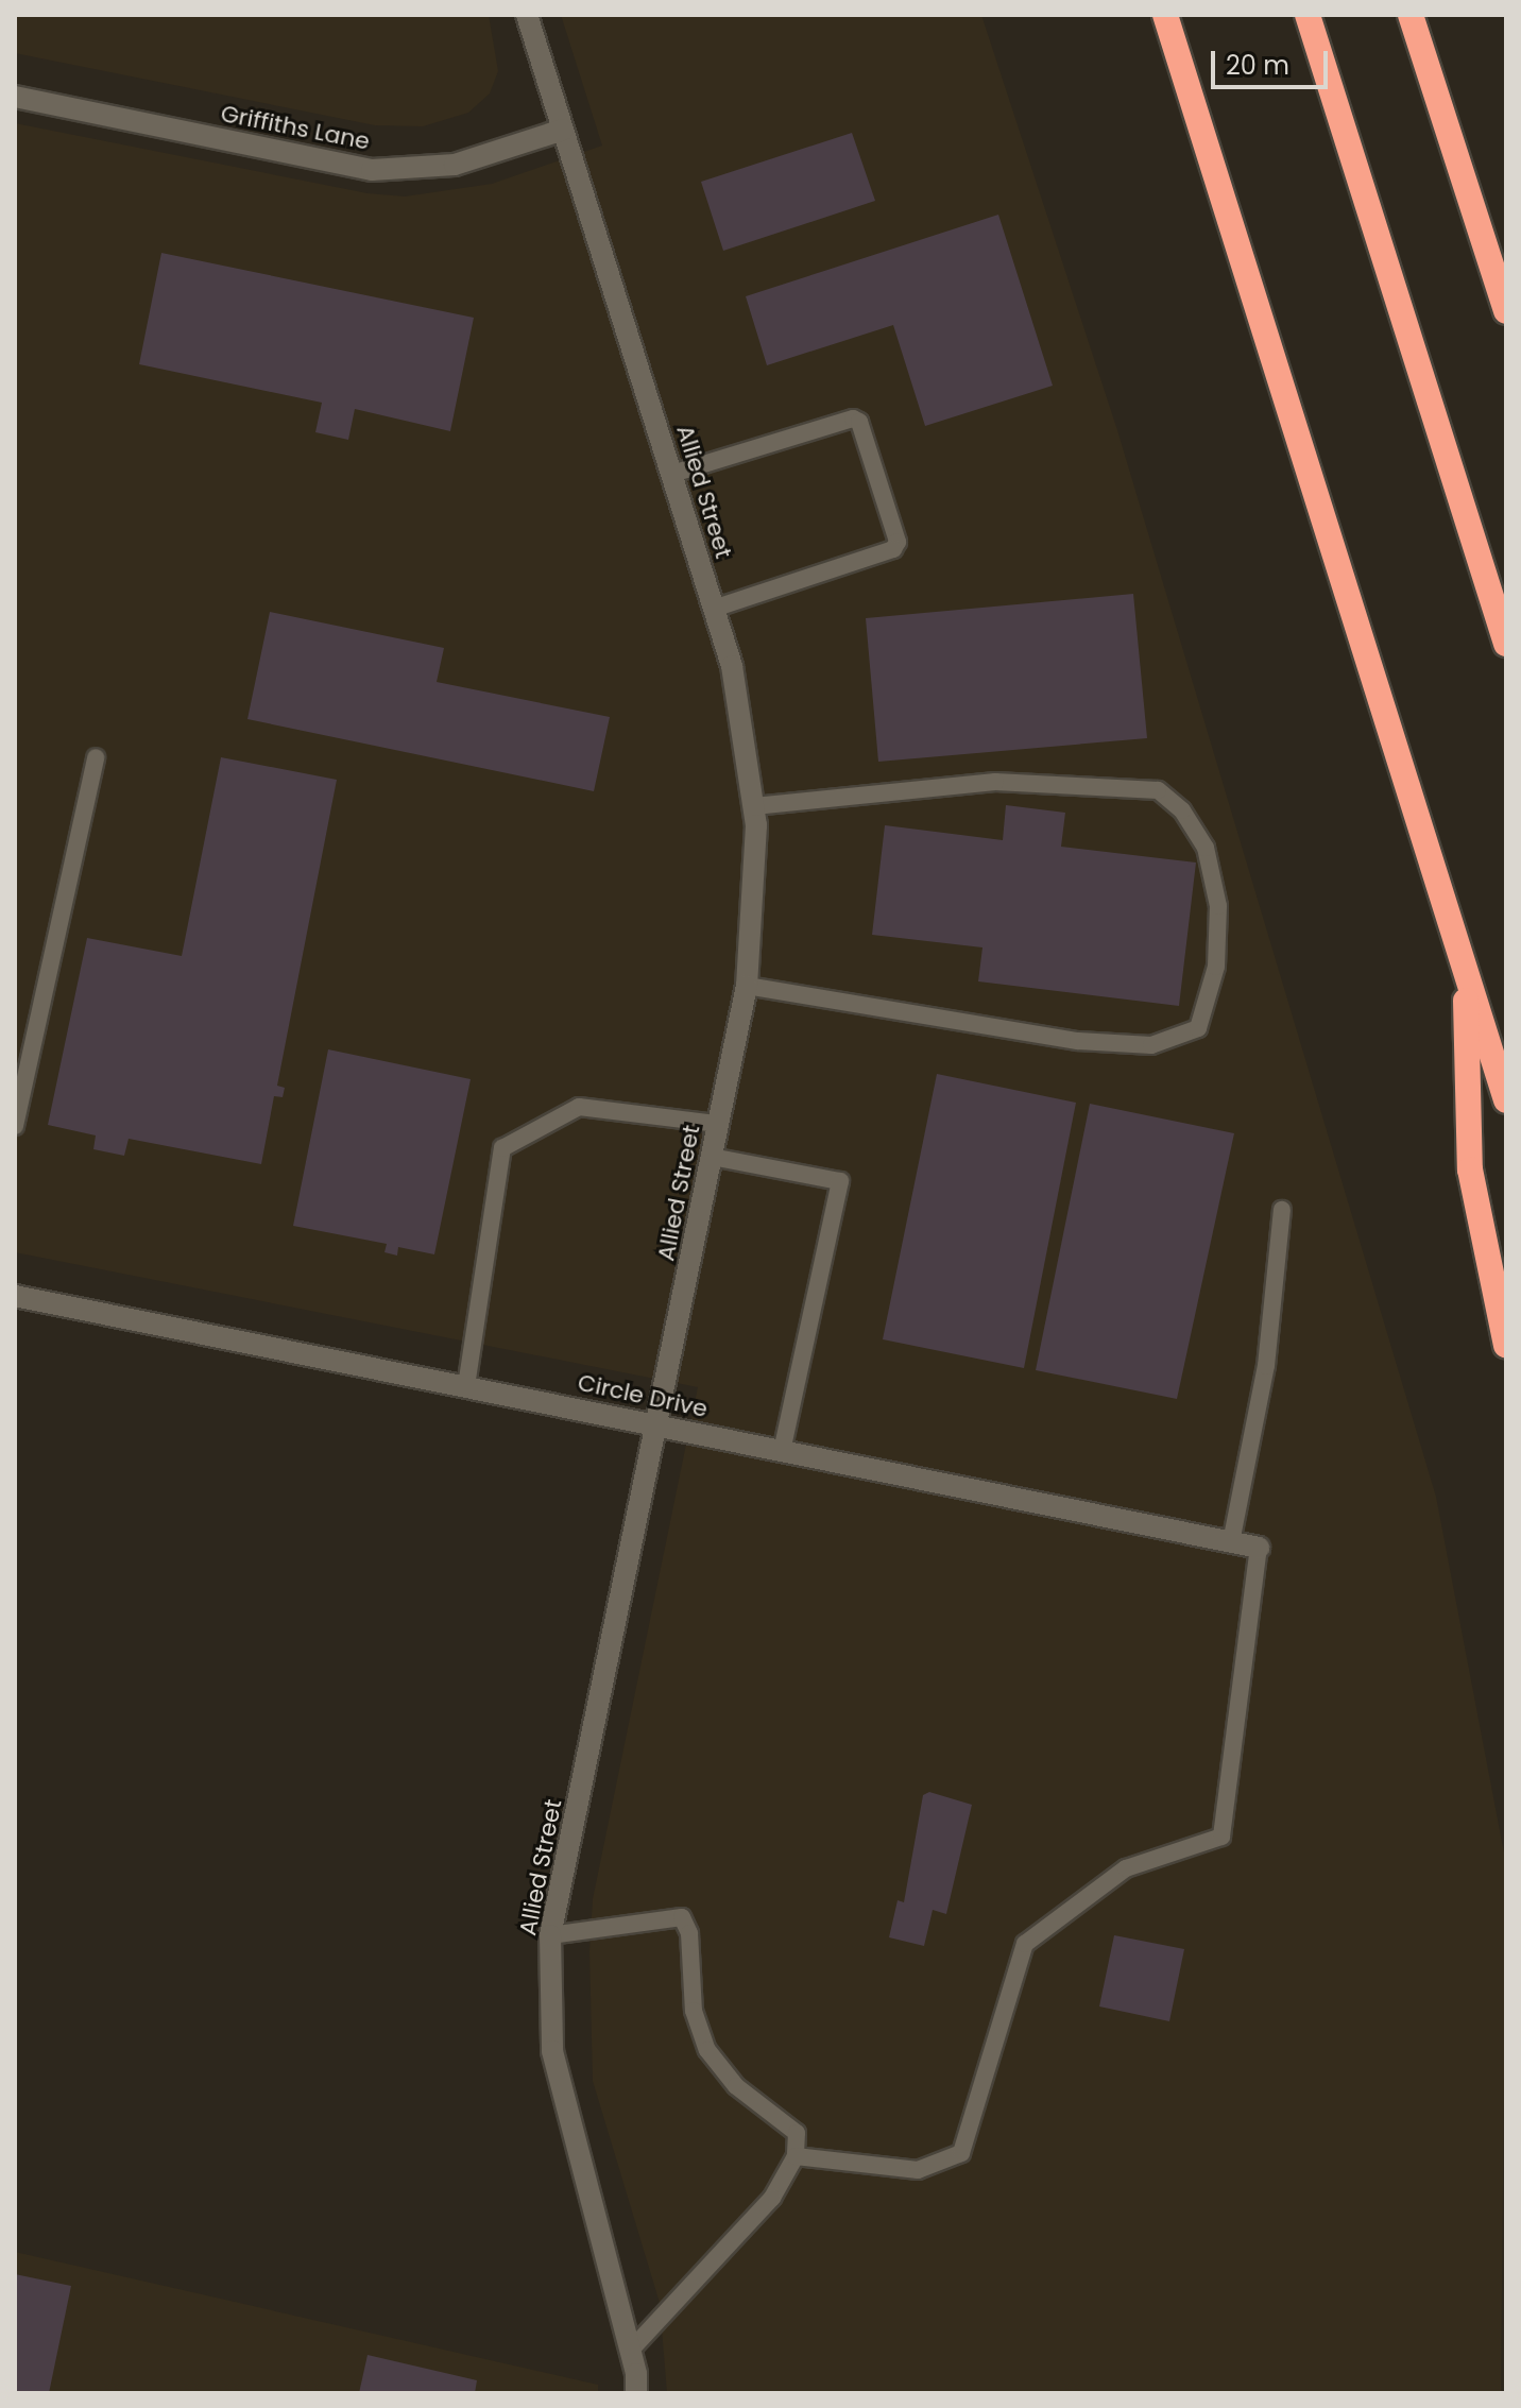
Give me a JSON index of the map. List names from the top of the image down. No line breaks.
{"streets":{"street":["Griffiths Lane","Allied Street","Circle Drive"]},"crossings":[["Griffiths Lane","Allied Street"],["Allied Street","Circle Drive"]],"scale_bar":"20 m"}
